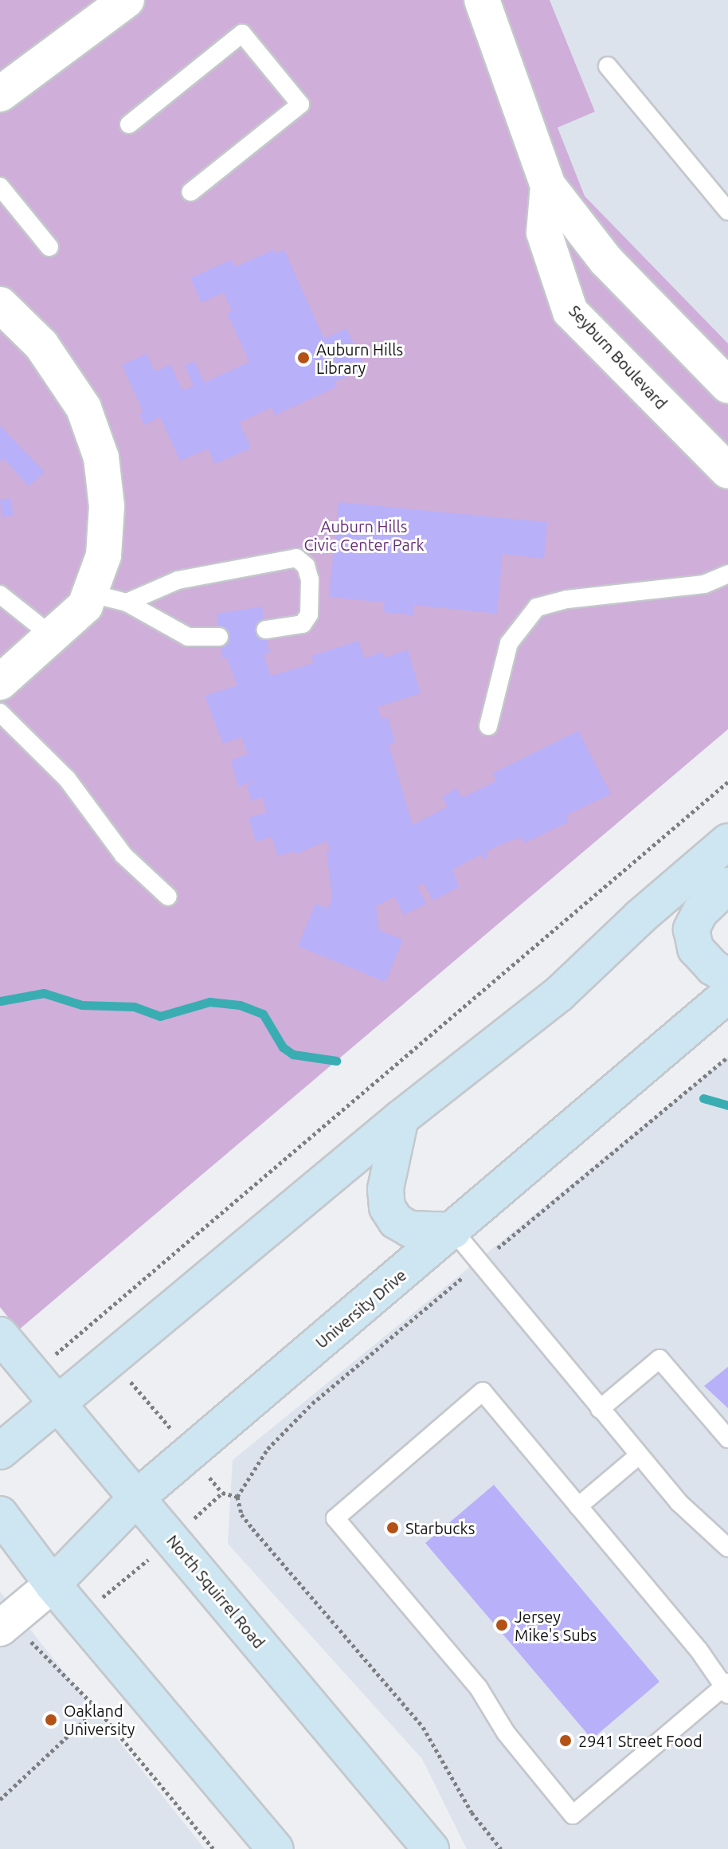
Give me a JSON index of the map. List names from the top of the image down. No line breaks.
{"streets":{"main road":["University Drive","North Squirrel Road"],"street":["Seyburn Boulevard"]},"crossings":[["University Drive","North Squirrel Road"]],"parks":["Auburn Hills Civic Center Park"],"places":["Auburn Hills Library","Starbucks","Jersey Mike's Subs","Oakland University","2941 Street Food"]}
